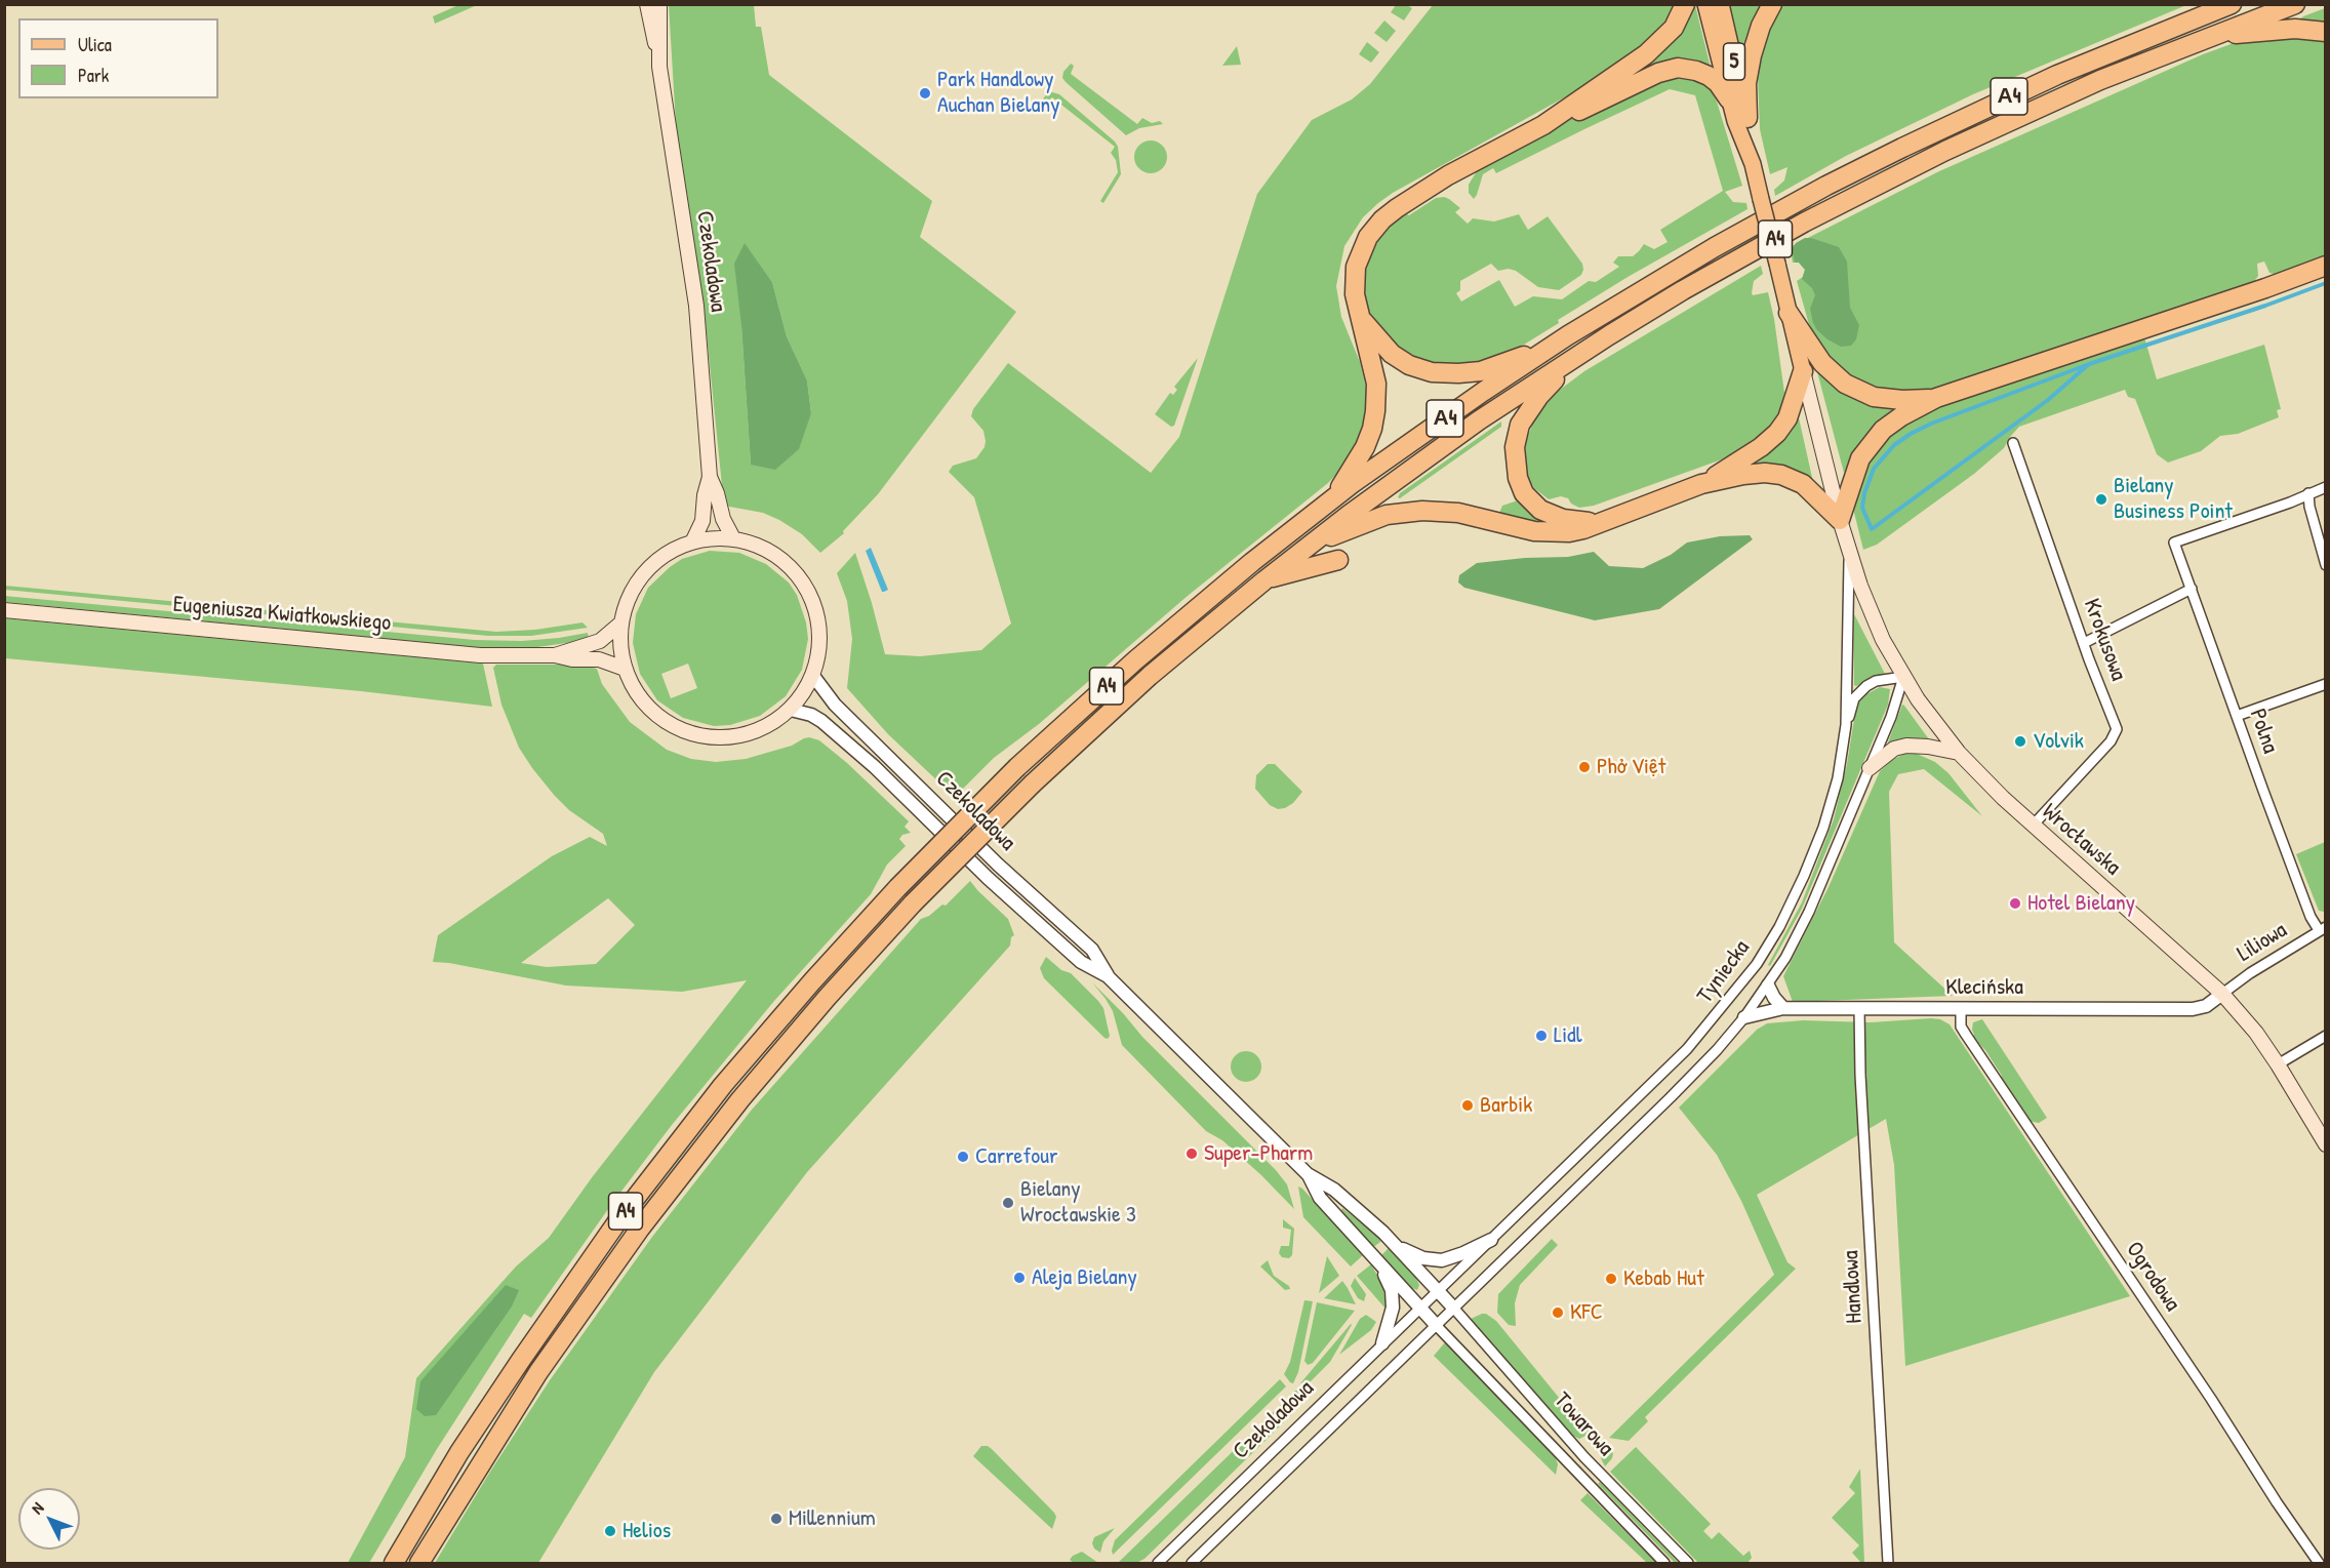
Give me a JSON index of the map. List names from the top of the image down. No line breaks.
{"streets":{"highway":["А4","A4"],"main road":["5","Czekoladowa","Eugeniusza Kwiatkowskiego","Wrocławska"],"street":["Krokusowa","Polna","Liliowa","Tyniecka","Klecińska","Ogrodowa","Handlowa","Towarowa"]},"crossings":[["А4","A4"],["Czekoladowa","Eugeniusza Kwiatkowskiego"],["Czekoladowa","Tyniecka"],["Czekoladowa","Towarowa"],["Krokusowa","Wrocławska"],["Polna","Liliowa"],["Wrocławska","Liliowa"],["Wrocławska","Tyniecka"],["Wrocławska","Klecińska"],["Liliowa","Klecińska"],["Tyniecka","Klecińska"],["Tyniecka","Towarowa"],["Klecińska","Ogrodowa"],["Klecińska","Handlowa"]],"places":["Park Handlowy Auchan Bielany","Bielany Business Point","Volvik","Phở Việt","Hotel Bielany","Lidl","Barbik","Super-Pharm","Carrefour","Bielany Wrocławskie 3","Aleja Bielany","Kebab Hut","KFC","Millennium","Helios"],"legend":["Ulica","Park"],"north":"top left"}
